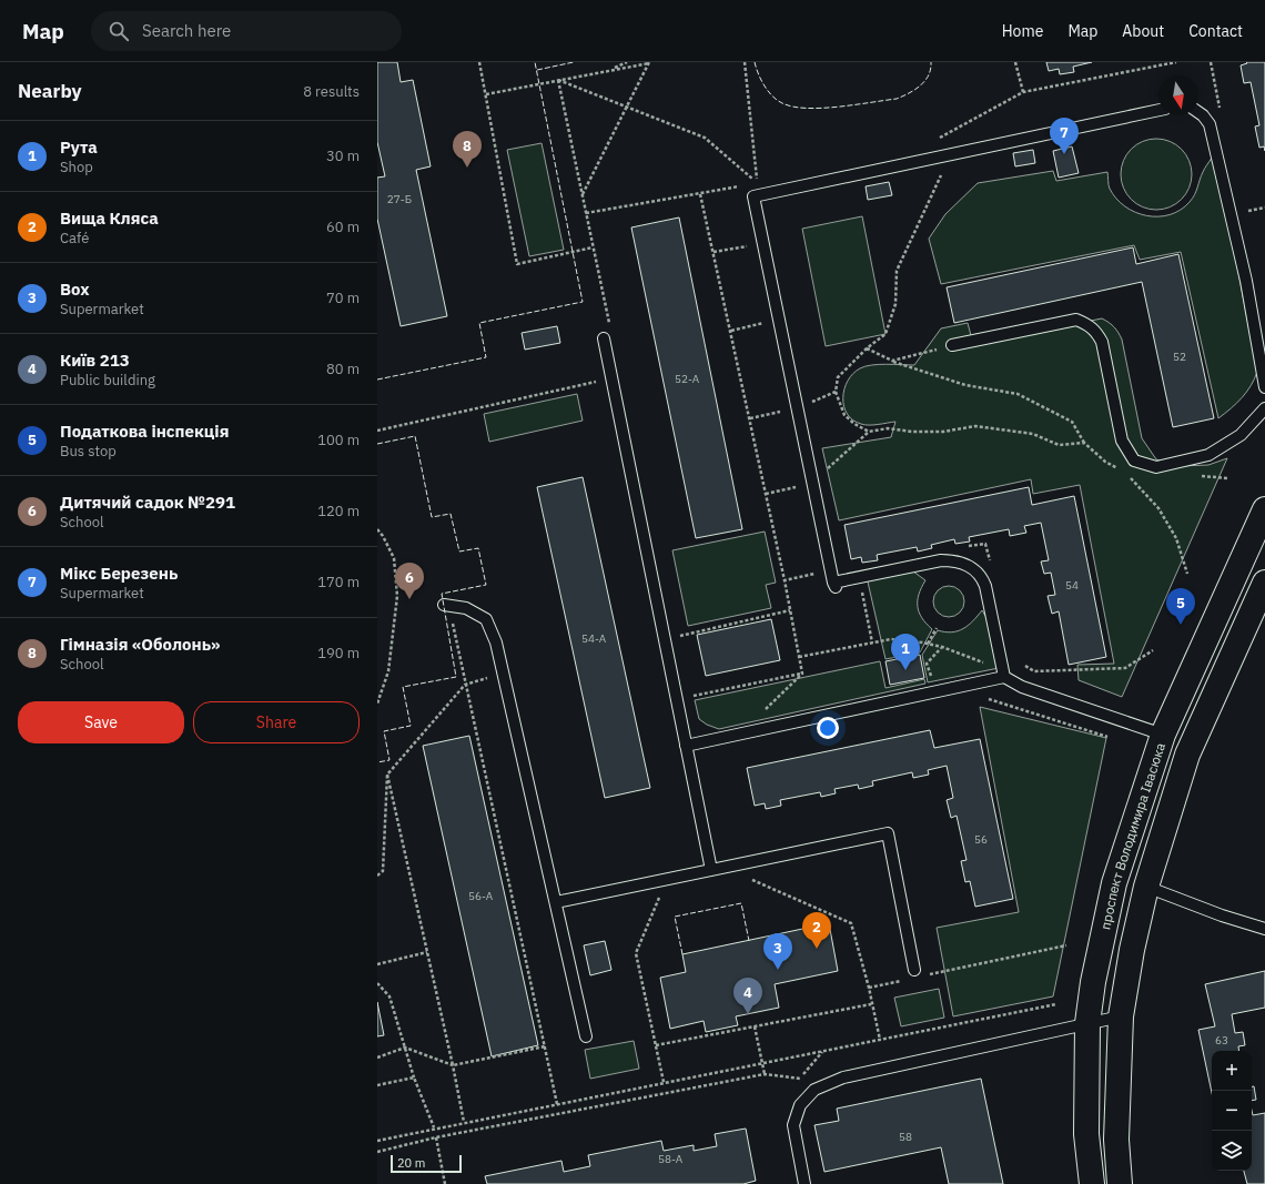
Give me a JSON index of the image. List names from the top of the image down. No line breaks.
{"streets":{"street":["проспект Володимира Івасюка"]},"house_numbers":["27-Б","52","52-А","54","54-А","56","56-А","63","58","58-А"],"scale_bar":"20 m","north":"bottom","page":{"header":"Map","search":"Search here","nav":["Home","Map","About","Contact"],"heading":["Nearby","8 results"],"pins":["7","8","6","5","1","2","3","4"],"list":[{"mark":"1","name":"Рута","note":"Shop","value":"30 m"},{"mark":"2","name":"Вища Кляса","note":"Café","value":"60 m"},{"mark":"3","name":"Box","note":"Supermarket","value":"70 m"},{"mark":"4","name":"Київ 213","note":"Public building","value":"80 m"},{"mark":"5","name":"Податкова інспекція","note":"Bus stop","value":"100 m"},{"mark":"6","name":"Дитячий садок №291","note":"School","value":"120 m"},{"mark":"7","name":"Мікс Березень","note":"Supermarket","value":"170 m"},{"mark":"8","name":"Гімназія «Оболонь»","note":"School","value":"190 m"}],"buttons":["Save","Share"],"map_buttons":["+","−"],"scale":"20 m"}}
